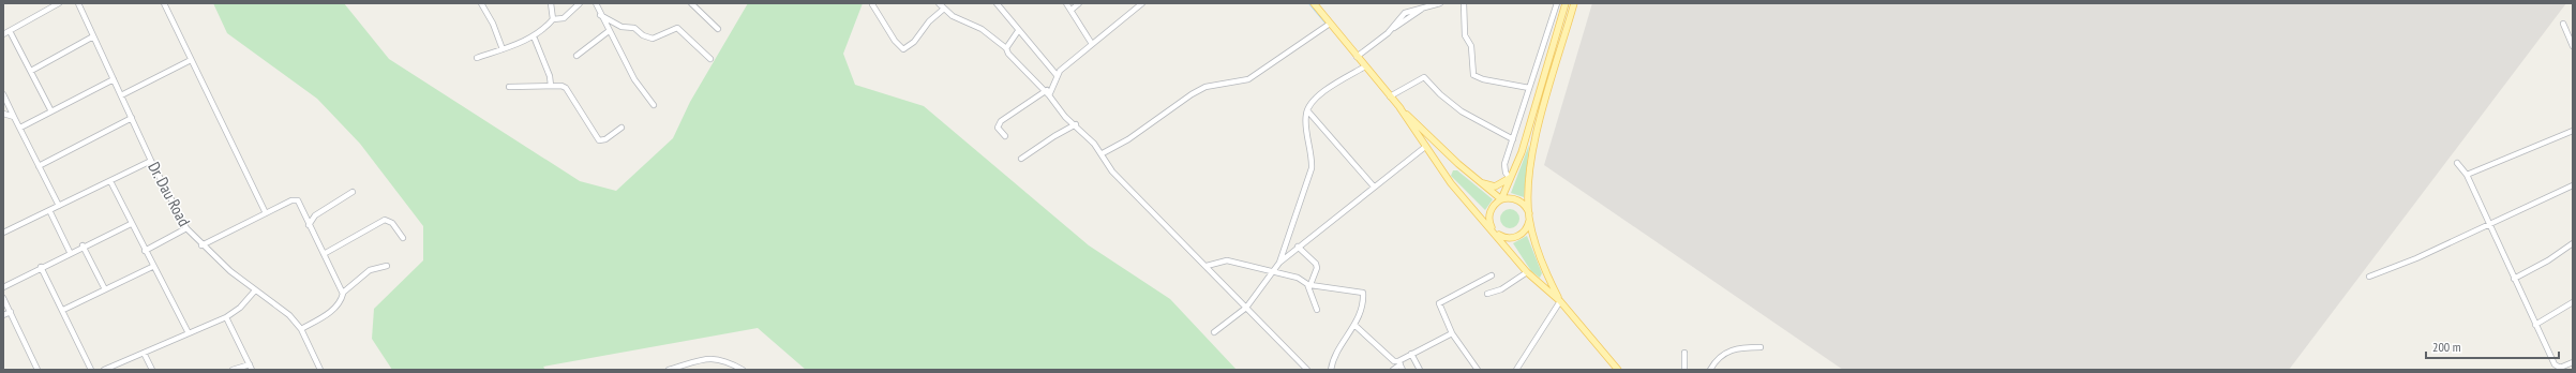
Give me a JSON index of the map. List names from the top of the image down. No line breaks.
{"streets":{"street":["Dr. Dau Road"]},"scale_bar":"200 m"}
